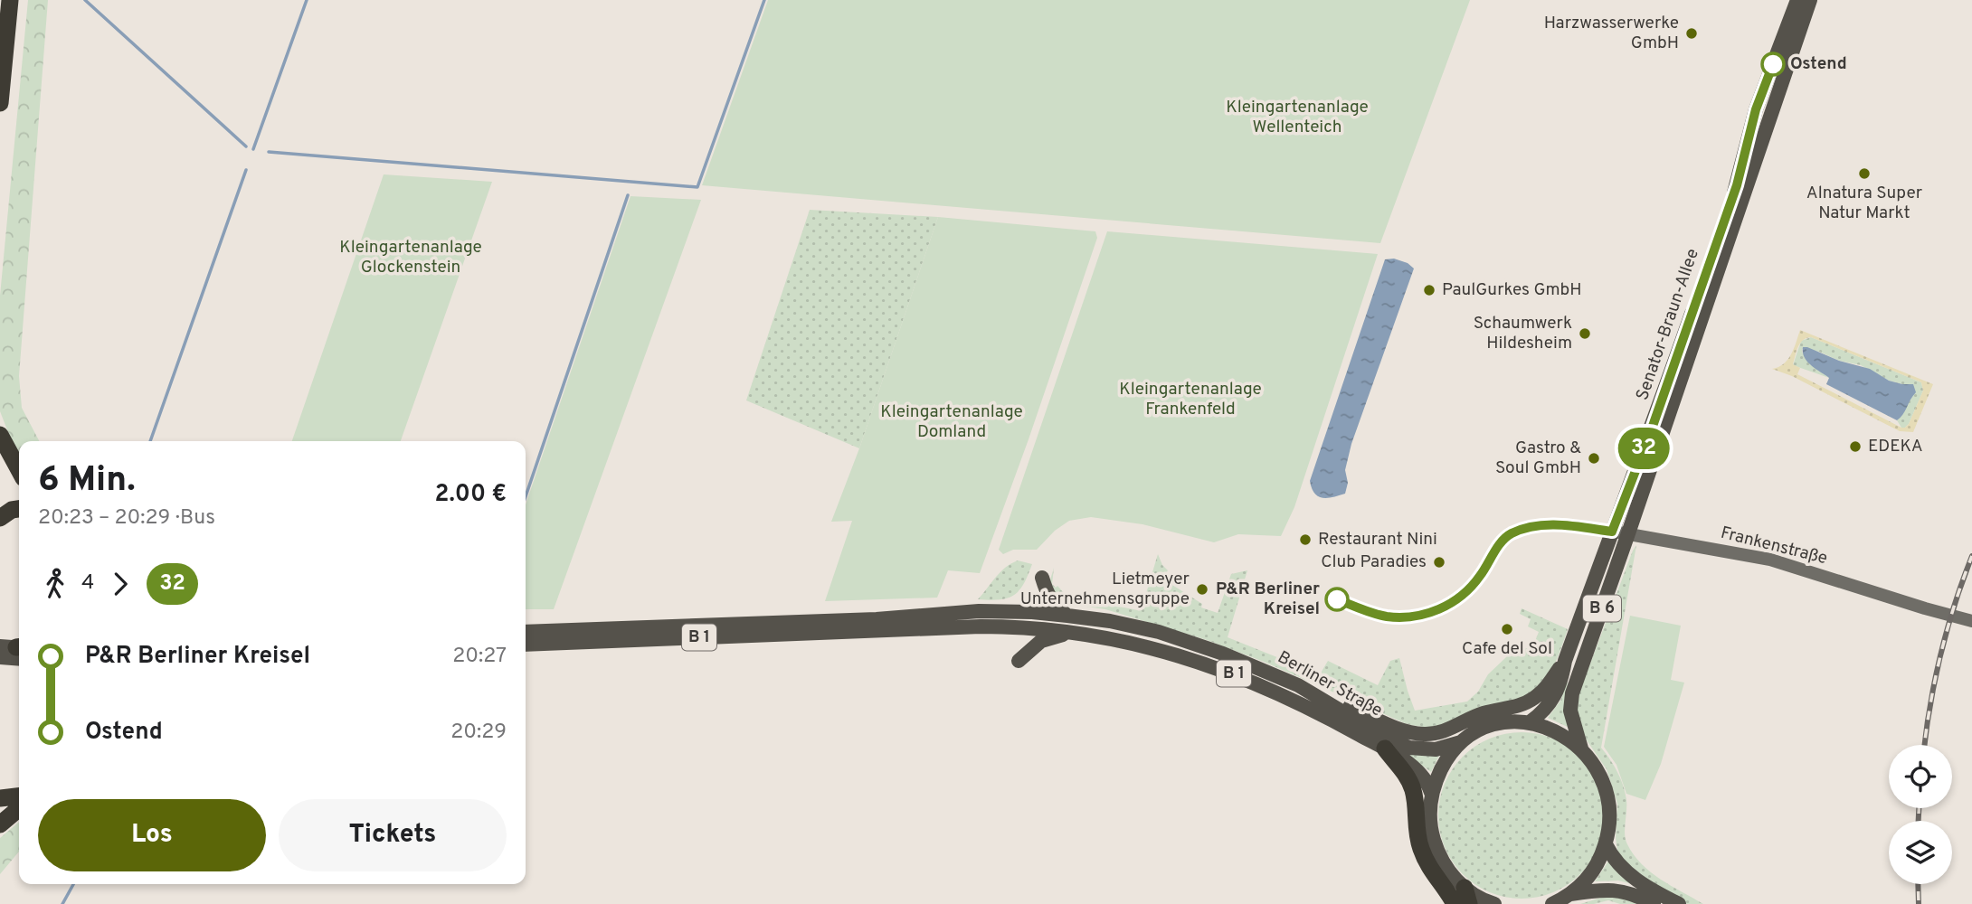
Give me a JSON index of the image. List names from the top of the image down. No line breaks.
{"streets":{"main road":["Senator-Braun-Allee","B 6","B 1","Berliner Straße"],"street":["Frankenstraße"]},"crossings":[["Senator-Braun-Allee","Frankenstraße"]],"parks":["Kleingartenanlage Wellenteich","Kleingartenanlage Glockenstein","Kleingartenanlage Frankenfeld","Kleingartenanlage Domland"],"places":["Harzwasserwerke GmbH","Ostend","Alnatura Super Natur Markt","PaulGurkes GmbH","Schaumwerk Hildesheim","EDEKA","Gastro & Soul GmbH","Restaurant Nini","Club Paradies","Lietmeyer Unternehmensgruppe","P&R Berliner Kreisel","Cafe del Sol"],"lines":["bus line 32"],"page":{"on_map":"32","heading":["6 Min.","20:23 – 20:29 · Bus","2.00 €"],"legs":["4","32"],"list":[{"name":"P&R Berliner Kreisel","value":"20:27"},{"name":"Ostend","value":"20:29"}],"buttons":["Los","Tickets"]}}
